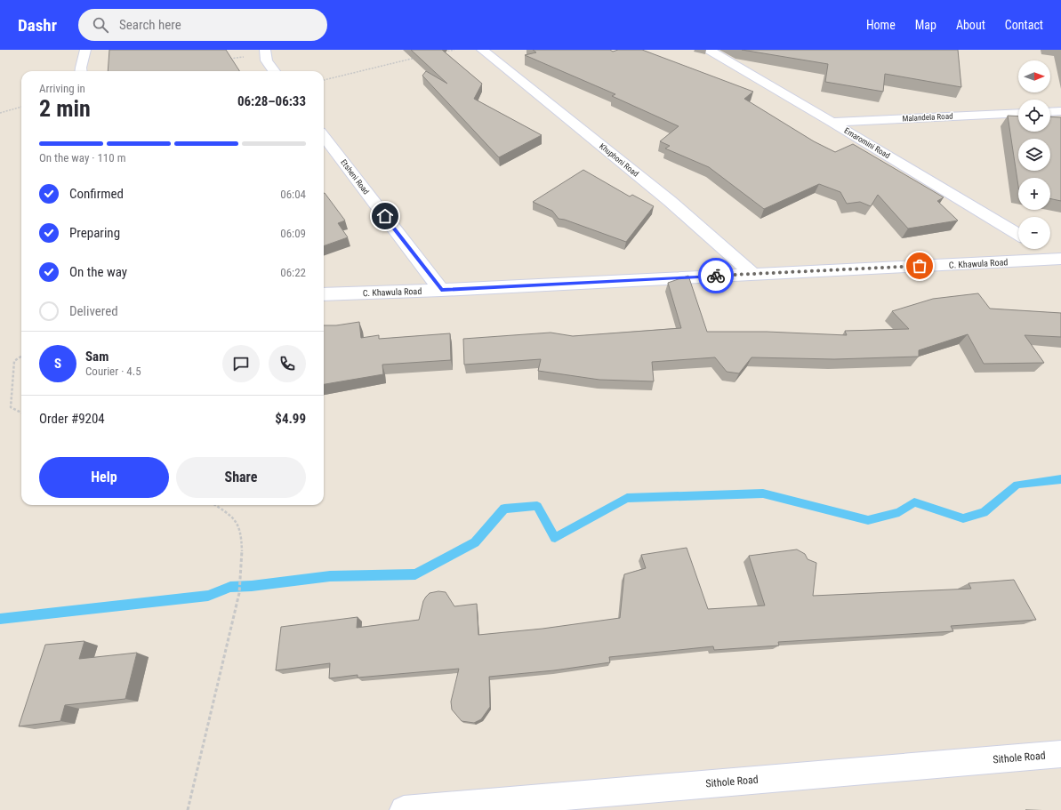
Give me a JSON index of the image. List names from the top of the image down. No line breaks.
{"streets":{"street":["Malandela Road","Emaromini Road","Khuphoni Road","Etsheni Road","C. Khawula Road","Sithole Road"]},"crossings":[["Malandela Road","Emaromini Road"],["Khuphoni Road","C. Khawula Road"],["Etsheni Road","C. Khawula Road"]],"north":"right","page":{"header":"Dashr","search":"Search here","nav":["Home","Map","About","Contact"],"map_buttons":["+","−"],"heading":["2 min","Arriving in","06:28–06:33"],"panel":["Sam","Courier · 4.5","Order #9204","$4.99"],"bar":"On the way · 110 m","list":[["Confirmed","06:04"],["Preparing","06:09"],["On the way","06:22"],"Delivered"],"round":"S","buttons":["Help","Share"]}}
